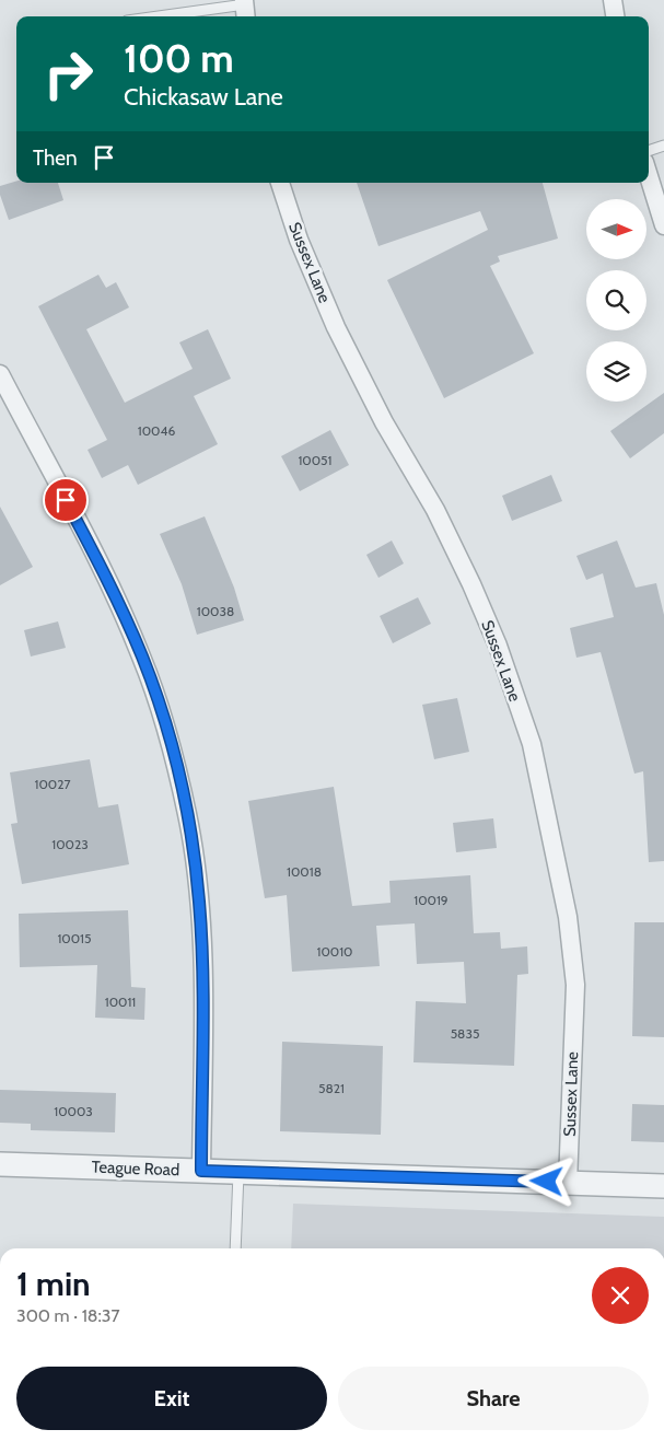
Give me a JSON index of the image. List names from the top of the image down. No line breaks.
{"streets":{"street":["Sussex Lane","Teague Road"]},"crossings":[["Sussex Lane","Teague Road"]],"house_numbers":["10046","10051","10038","10027","10023","10018","10019","10015","10010","10011","5835","5821","10003"],"north":"right","page":{"turn":["100 m","Chickasaw Lane"],"then":"Then","heading":["1 min","300 m · 18:37"],"buttons":["Exit","Share"]}}
